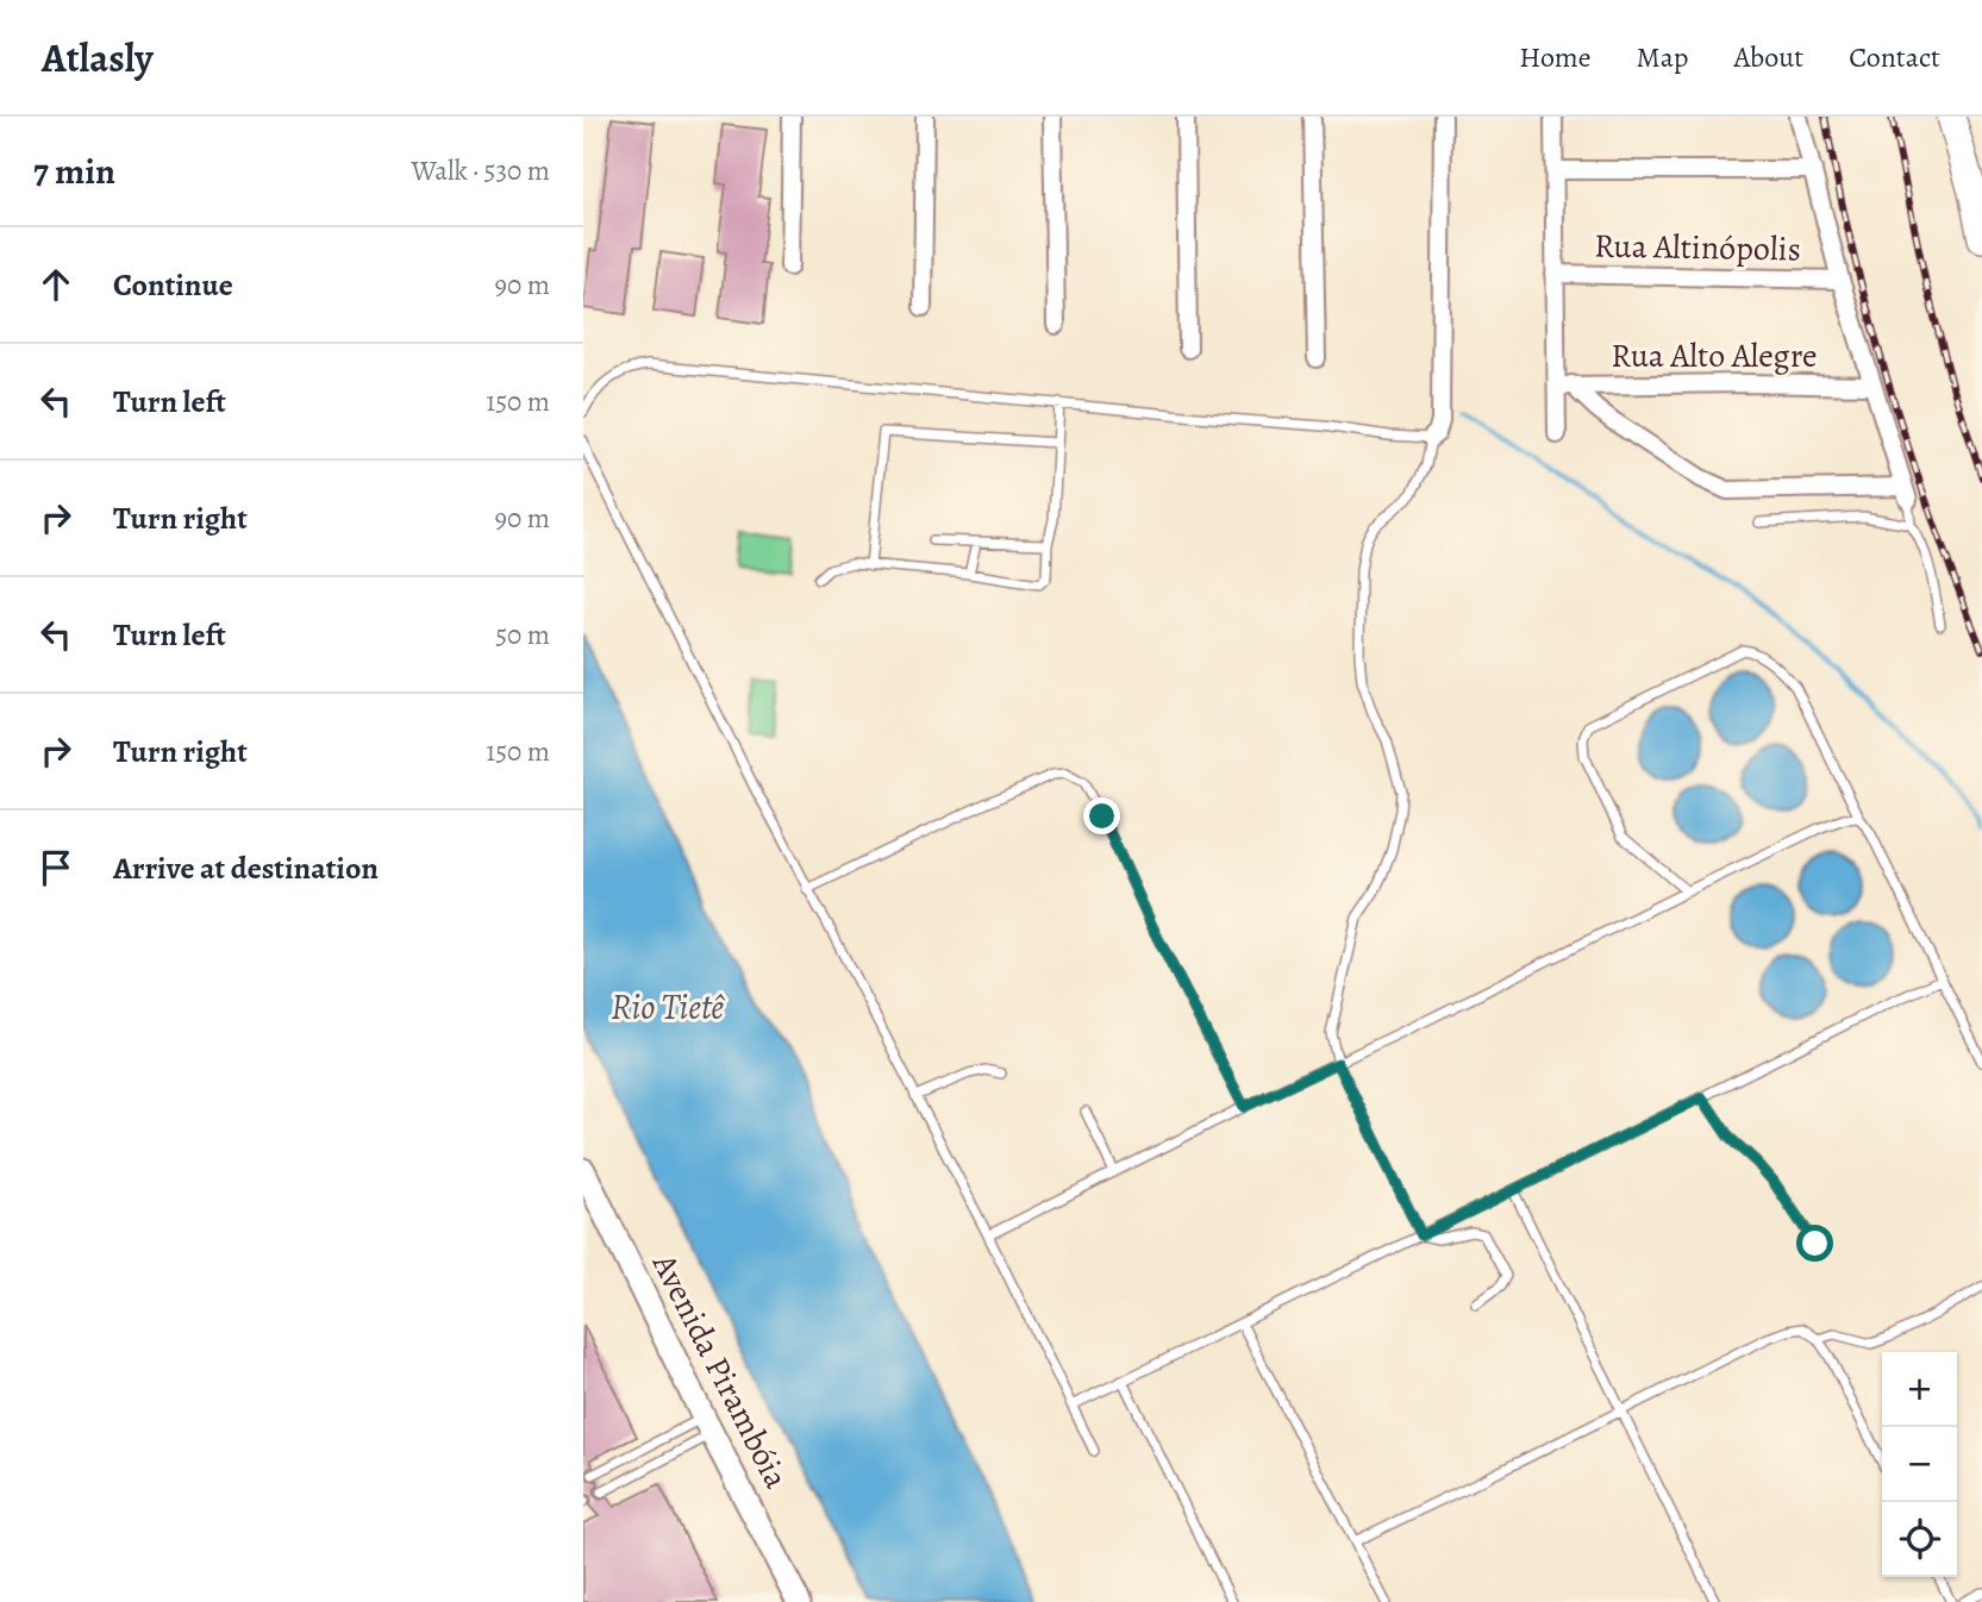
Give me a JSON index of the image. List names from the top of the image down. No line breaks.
{"streets":{"main road":["Avenida Pirambóia"],"street":["Rua Altinópolis","Rua Alto Alegre"]},"water":["Rio Tietê"],"page":{"header":"Atlasly","nav":["Home","Map","About","Contact"],"heading":["7 min","Walk · 530 m"],"list":[["Continue","90 m"],["Turn left","150 m"],["Turn right","90 m"],["Turn left","50 m"],["Turn right","150 m"],"Arrive at destination"],"map_buttons":["+","−"]}}
